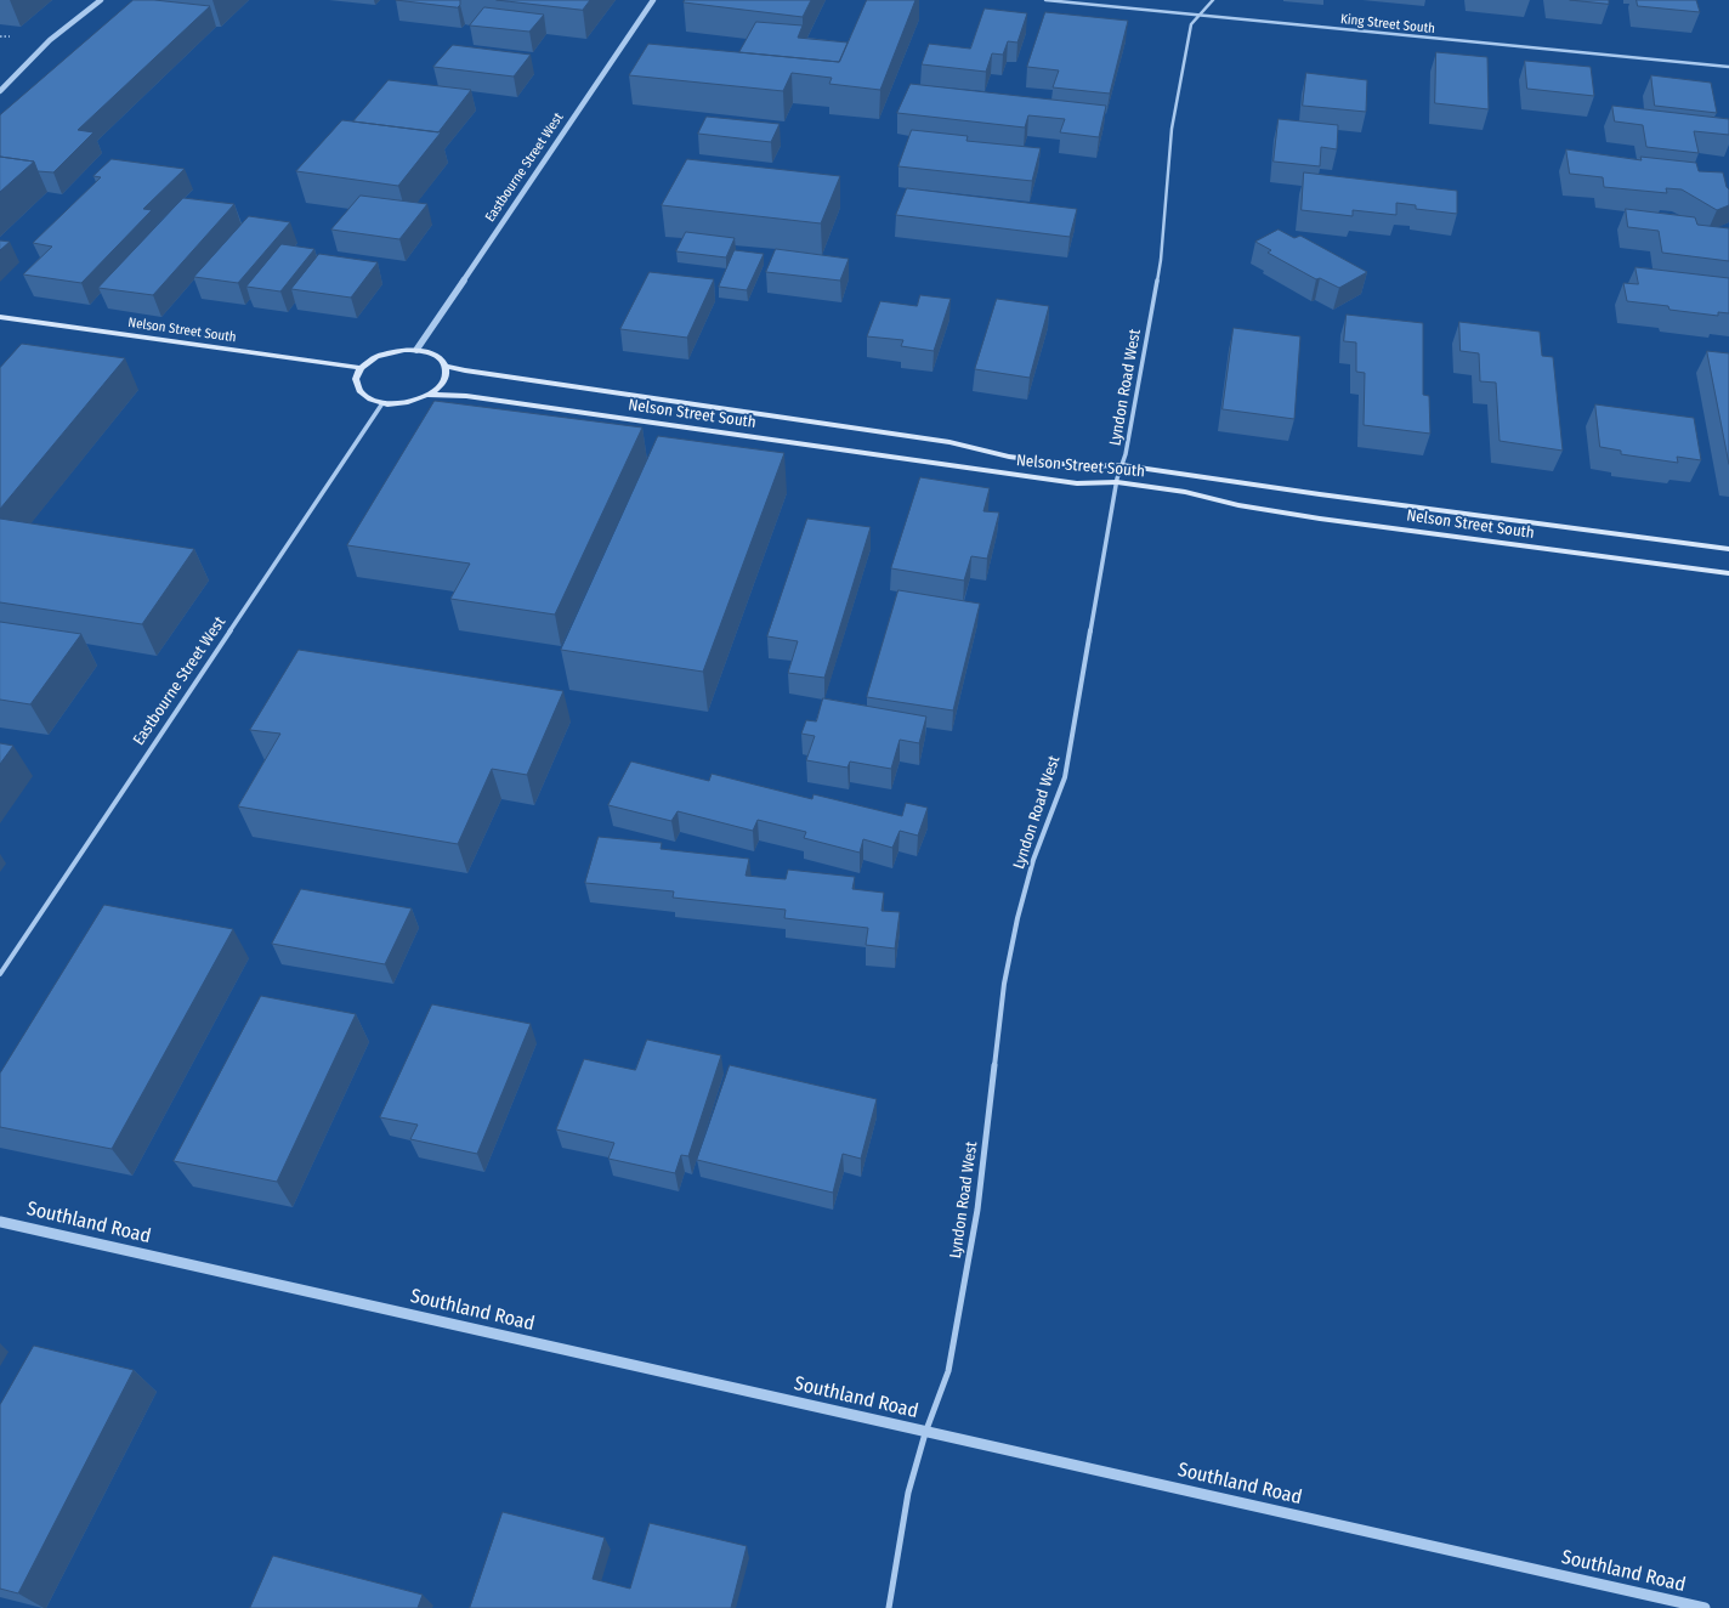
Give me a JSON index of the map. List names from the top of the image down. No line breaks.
{"streets":{"main road":["Nelson Street South"],"street":["King Street South","Eastbourne Street West","Lyndon Road West","Southland Road"]},"crossings":[["King Street South","Lyndon Road West"],["Eastbourne Street West","Nelson Street South"],["Nelson Street South","Lyndon Road West"],["Lyndon Road West","Southland Road"]]}
